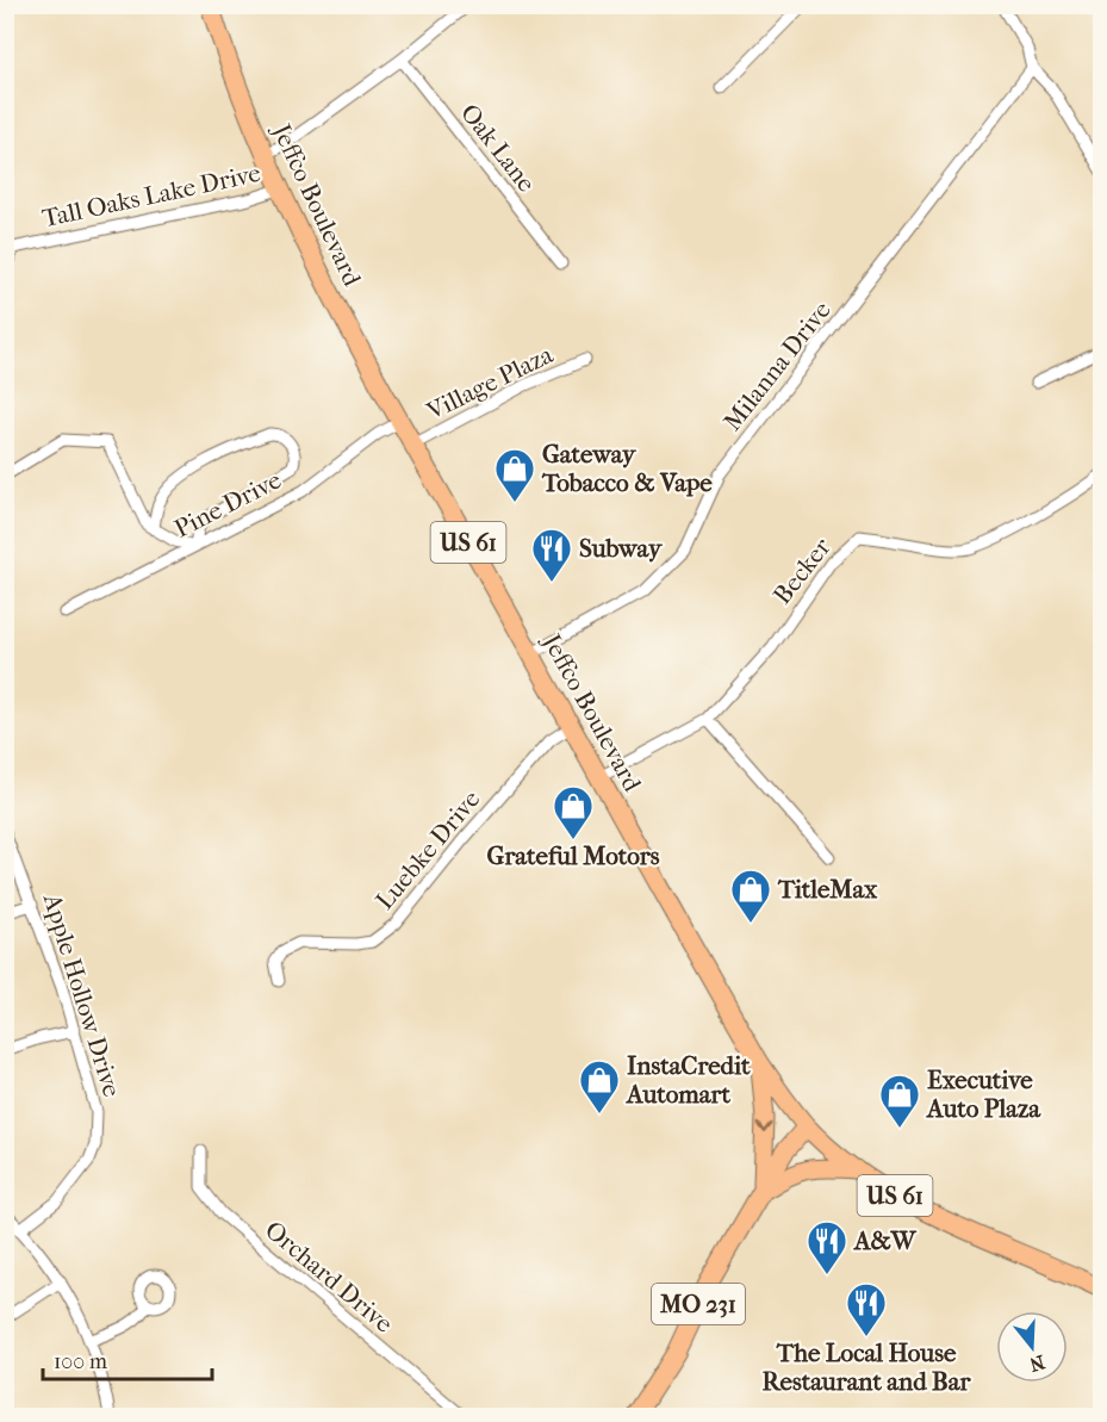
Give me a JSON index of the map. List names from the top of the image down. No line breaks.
{"streets":{"main road":["Jeffco Boulevard","US 61","MO 231"],"street":["Oak Lane","Tall Oaks Lake Drive","Milanna Drive","Village Plaza","Pine Drive","Becker","Luebke Drive","Apple Hollow Drive","Orchard Drive"]},"crossings":[["Tall Oaks Lake Drive","Jeffco Boulevard"],["Jeffco Boulevard","Milanna Drive"],["Jeffco Boulevard","Village Plaza"],["Jeffco Boulevard","Pine Drive"],["Jeffco Boulevard","Becker"],["Jeffco Boulevard","Luebke Drive"],["Jeffco Boulevard","MO 231"]],"places":{"shop":["Gateway Tobacco & Vape","Grateful Motors","TitleMax","InstaCredit Automart","Executive Auto Plaza"],"restaurant":["Subway","A&W","The Local House Restaurant and Bar"]},"scale_bar":"100 m","north":"bottom"}
